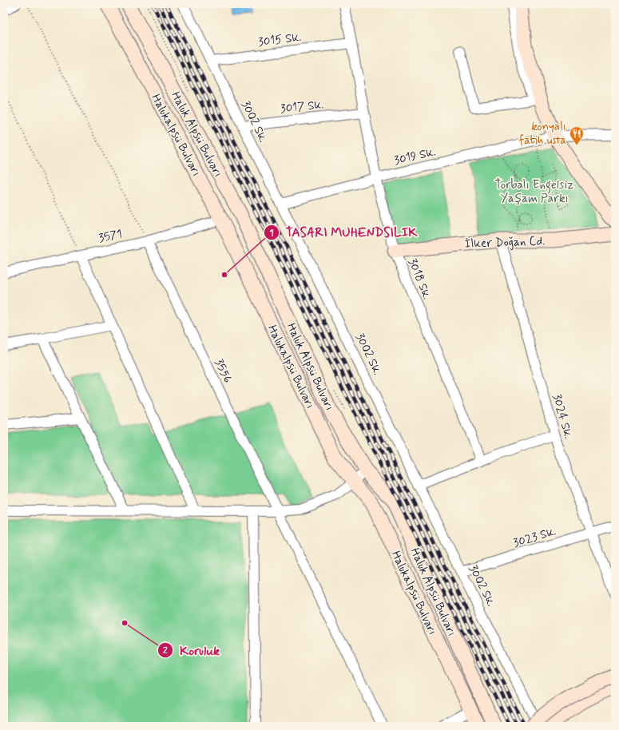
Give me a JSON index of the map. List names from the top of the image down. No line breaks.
{"streets":{"main road":["Haluk Alpsü Bulvarı","Halukalpsü Bulvarı","İlker Doğan Cd."],"street":["3015 Sk.","3017 Sk.","3002 Sk.","3019 Sk.","3571","3018 Sk.","3556","3024 Sk.","3023 Sk."]},"crossings":[["3015 Sk.","3002 Sk."],["3015 Sk.","3018 Sk."],["3017 Sk.","3002 Sk."],["3017 Sk.","3018 Sk."],["3002 Sk.","3019 Sk."],["3002 Sk.","3023 Sk."],["Halukalpsü Bulvarı","3571"],["3019 Sk.","3018 Sk."],["3571","3556"],["İlker Doğan Cd.","3018 Sk."],["İlker Doğan Cd.","3024 Sk."],["3024 Sk.","3023 Sk."]],"parks":["Torbalı Engelsiz Yaşam Parkı"],"places":{"restaurant":["konyalı fatih usta"],"other":["TASARI MUHENDSILIK","Koruluk"]}}
